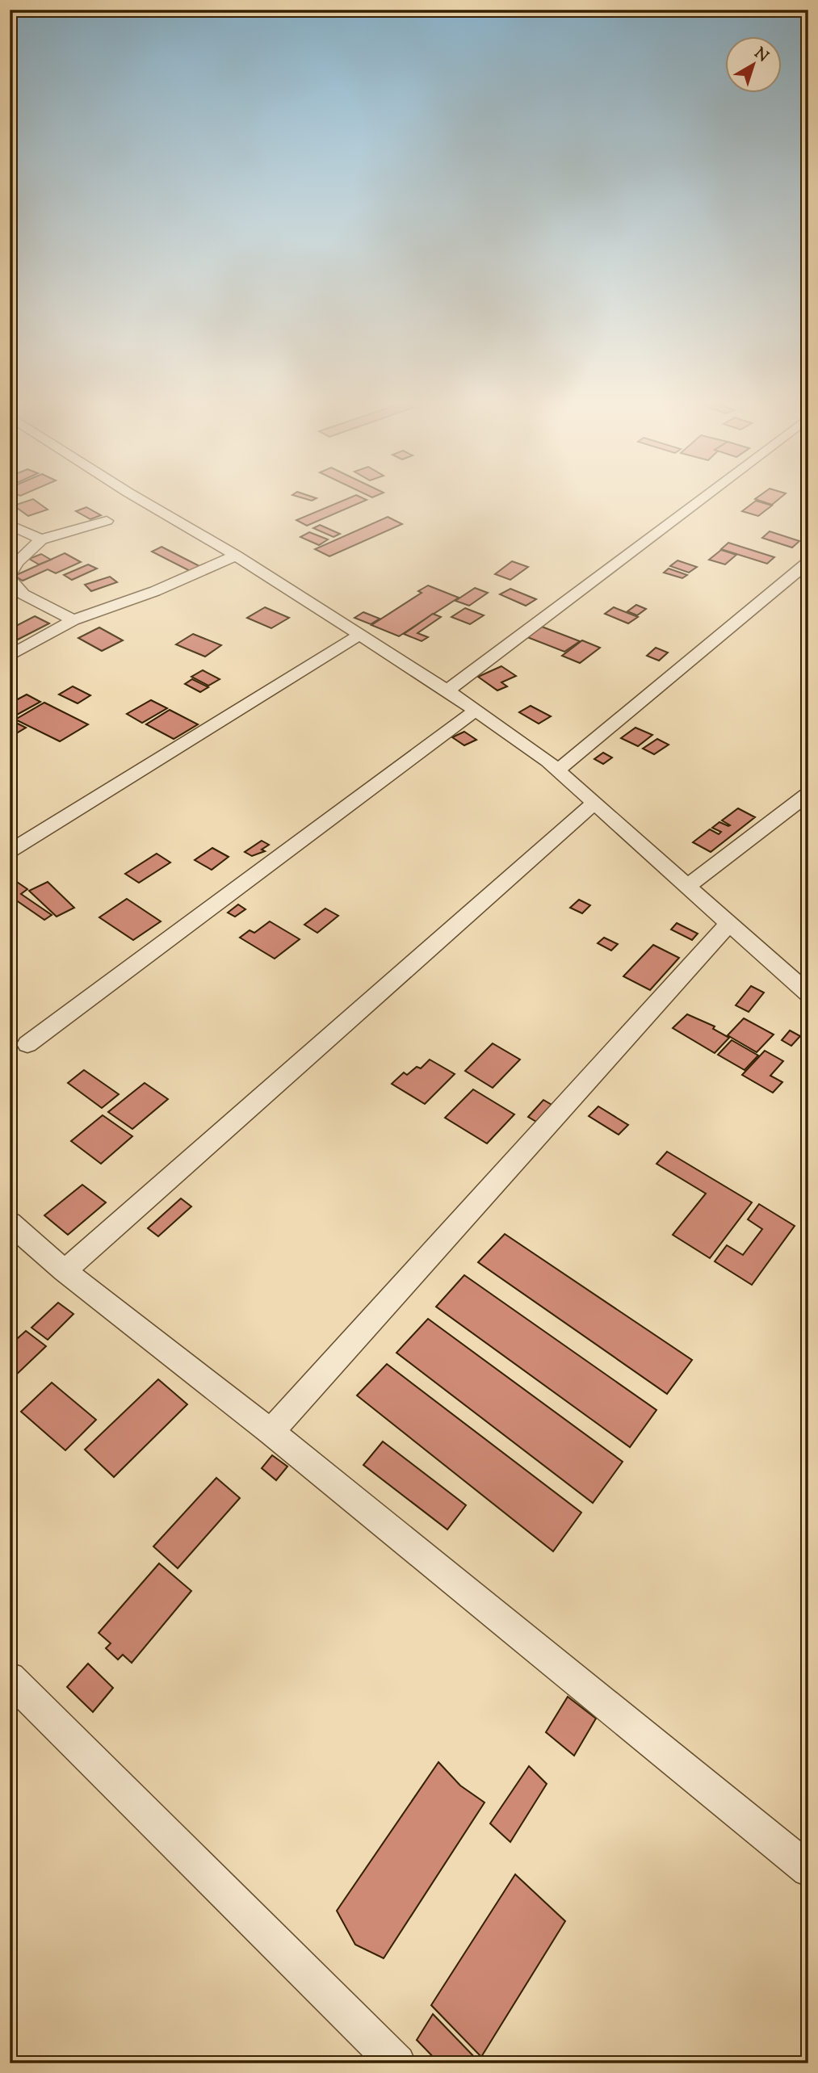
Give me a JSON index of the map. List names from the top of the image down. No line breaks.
{"north":"top right"}
